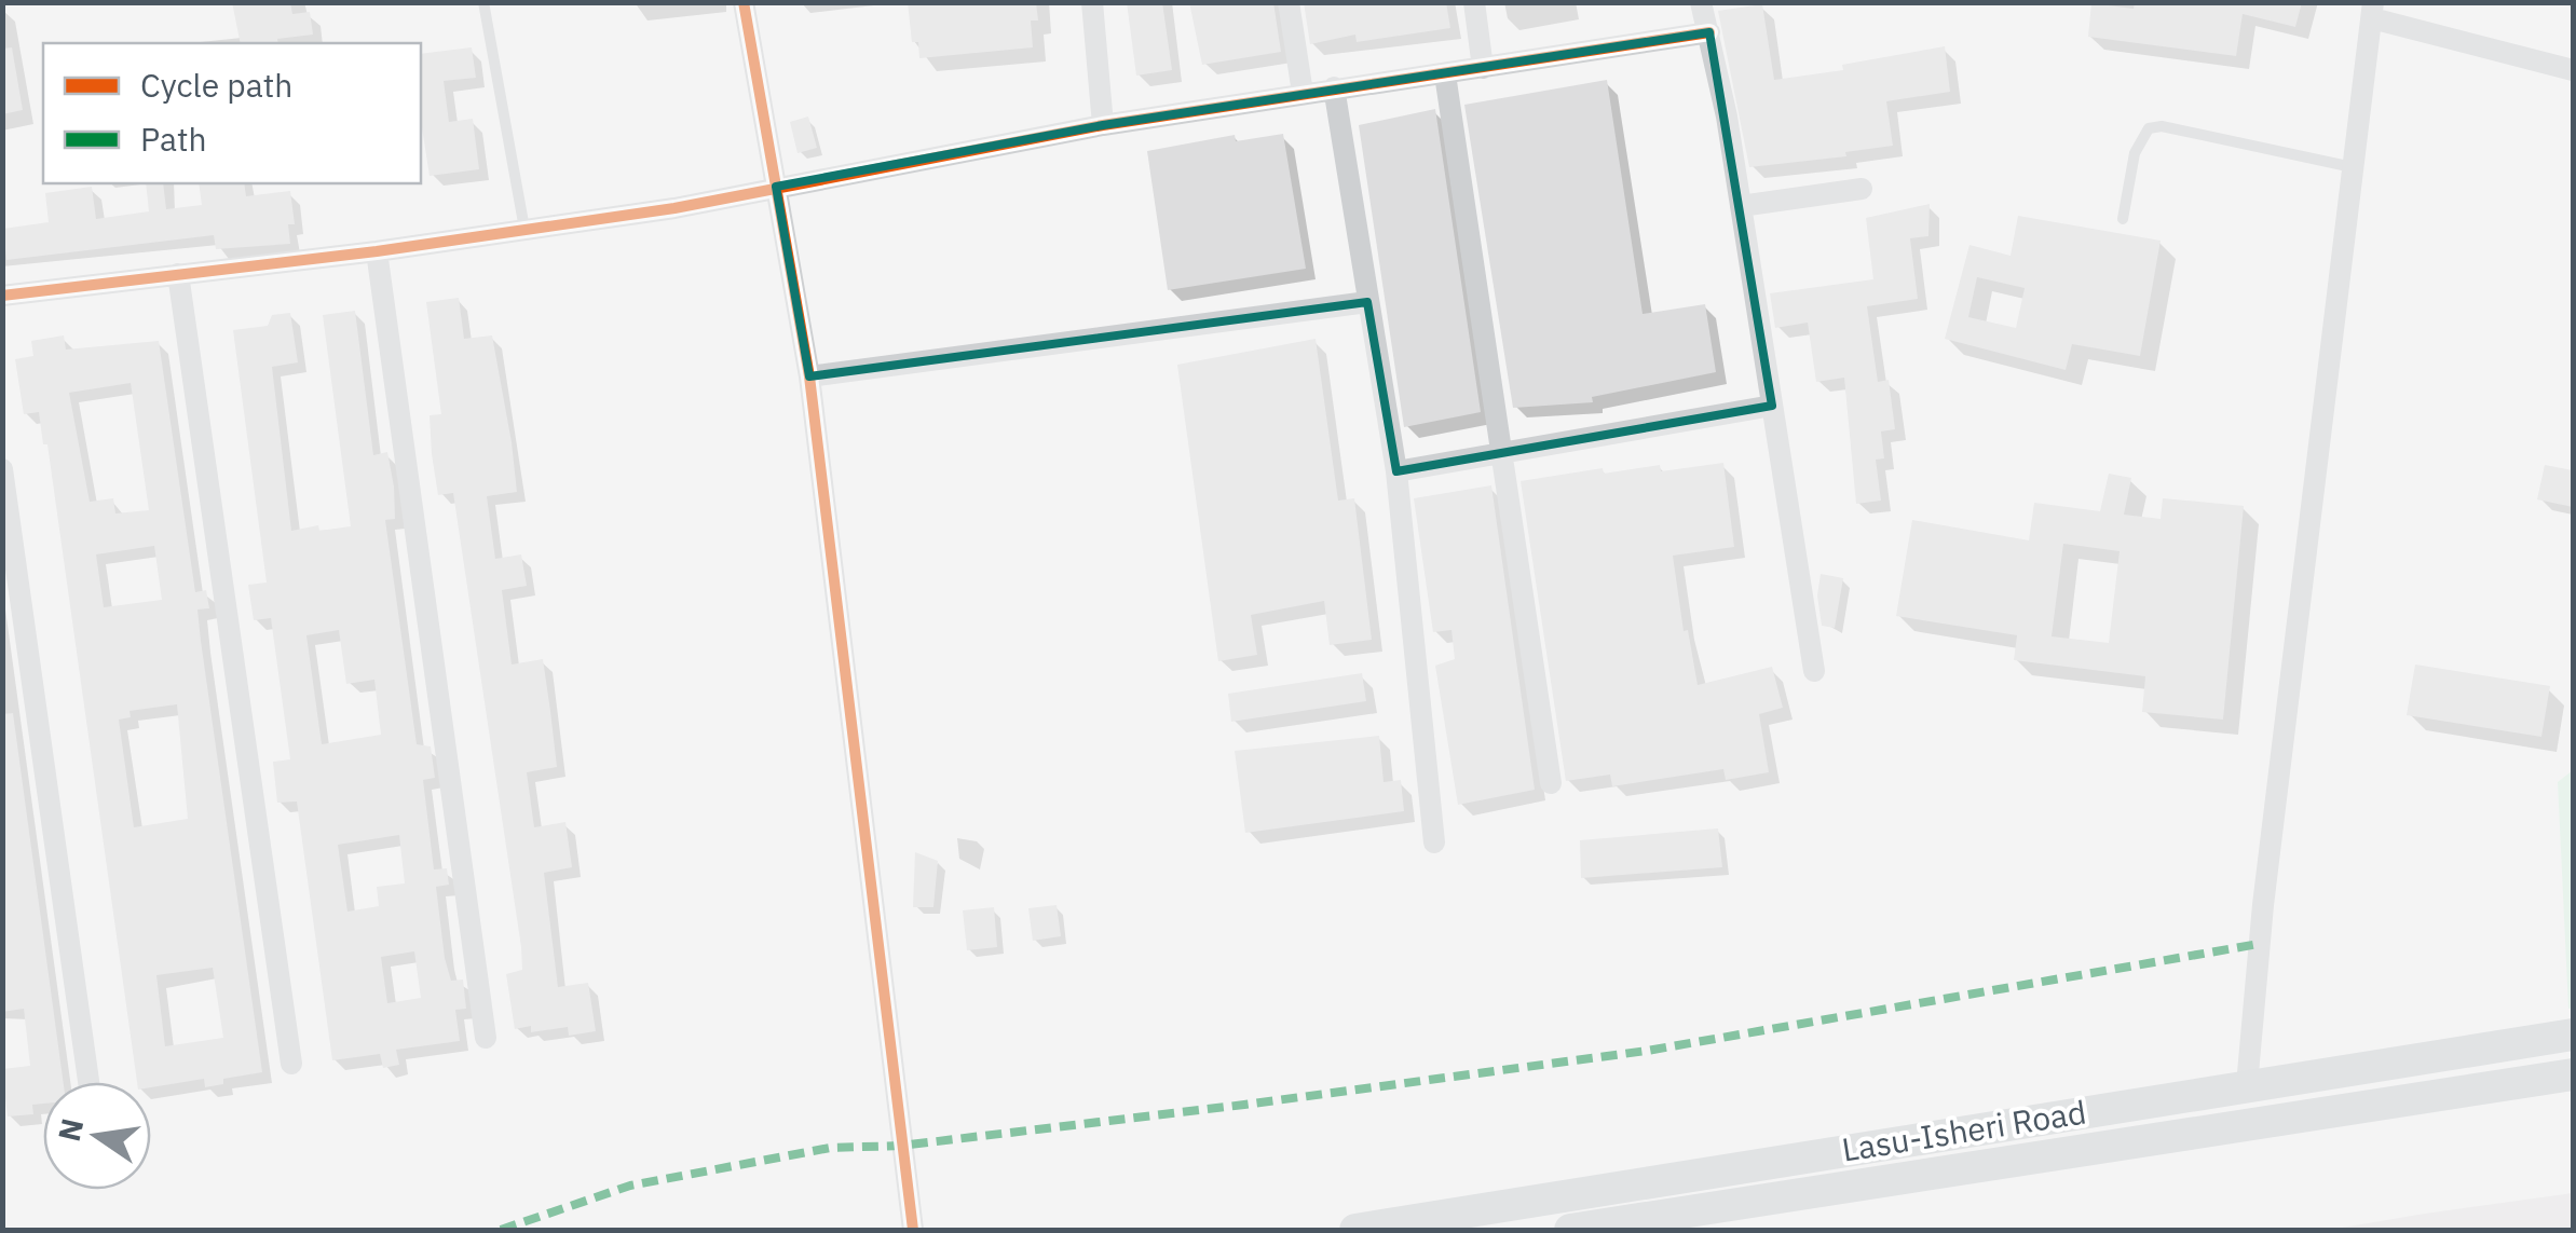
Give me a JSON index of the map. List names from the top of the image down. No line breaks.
{"streets":{"main road":["Lasu-Isheri Road"]},"legend":["Cycle path","Path"],"north":"left"}
